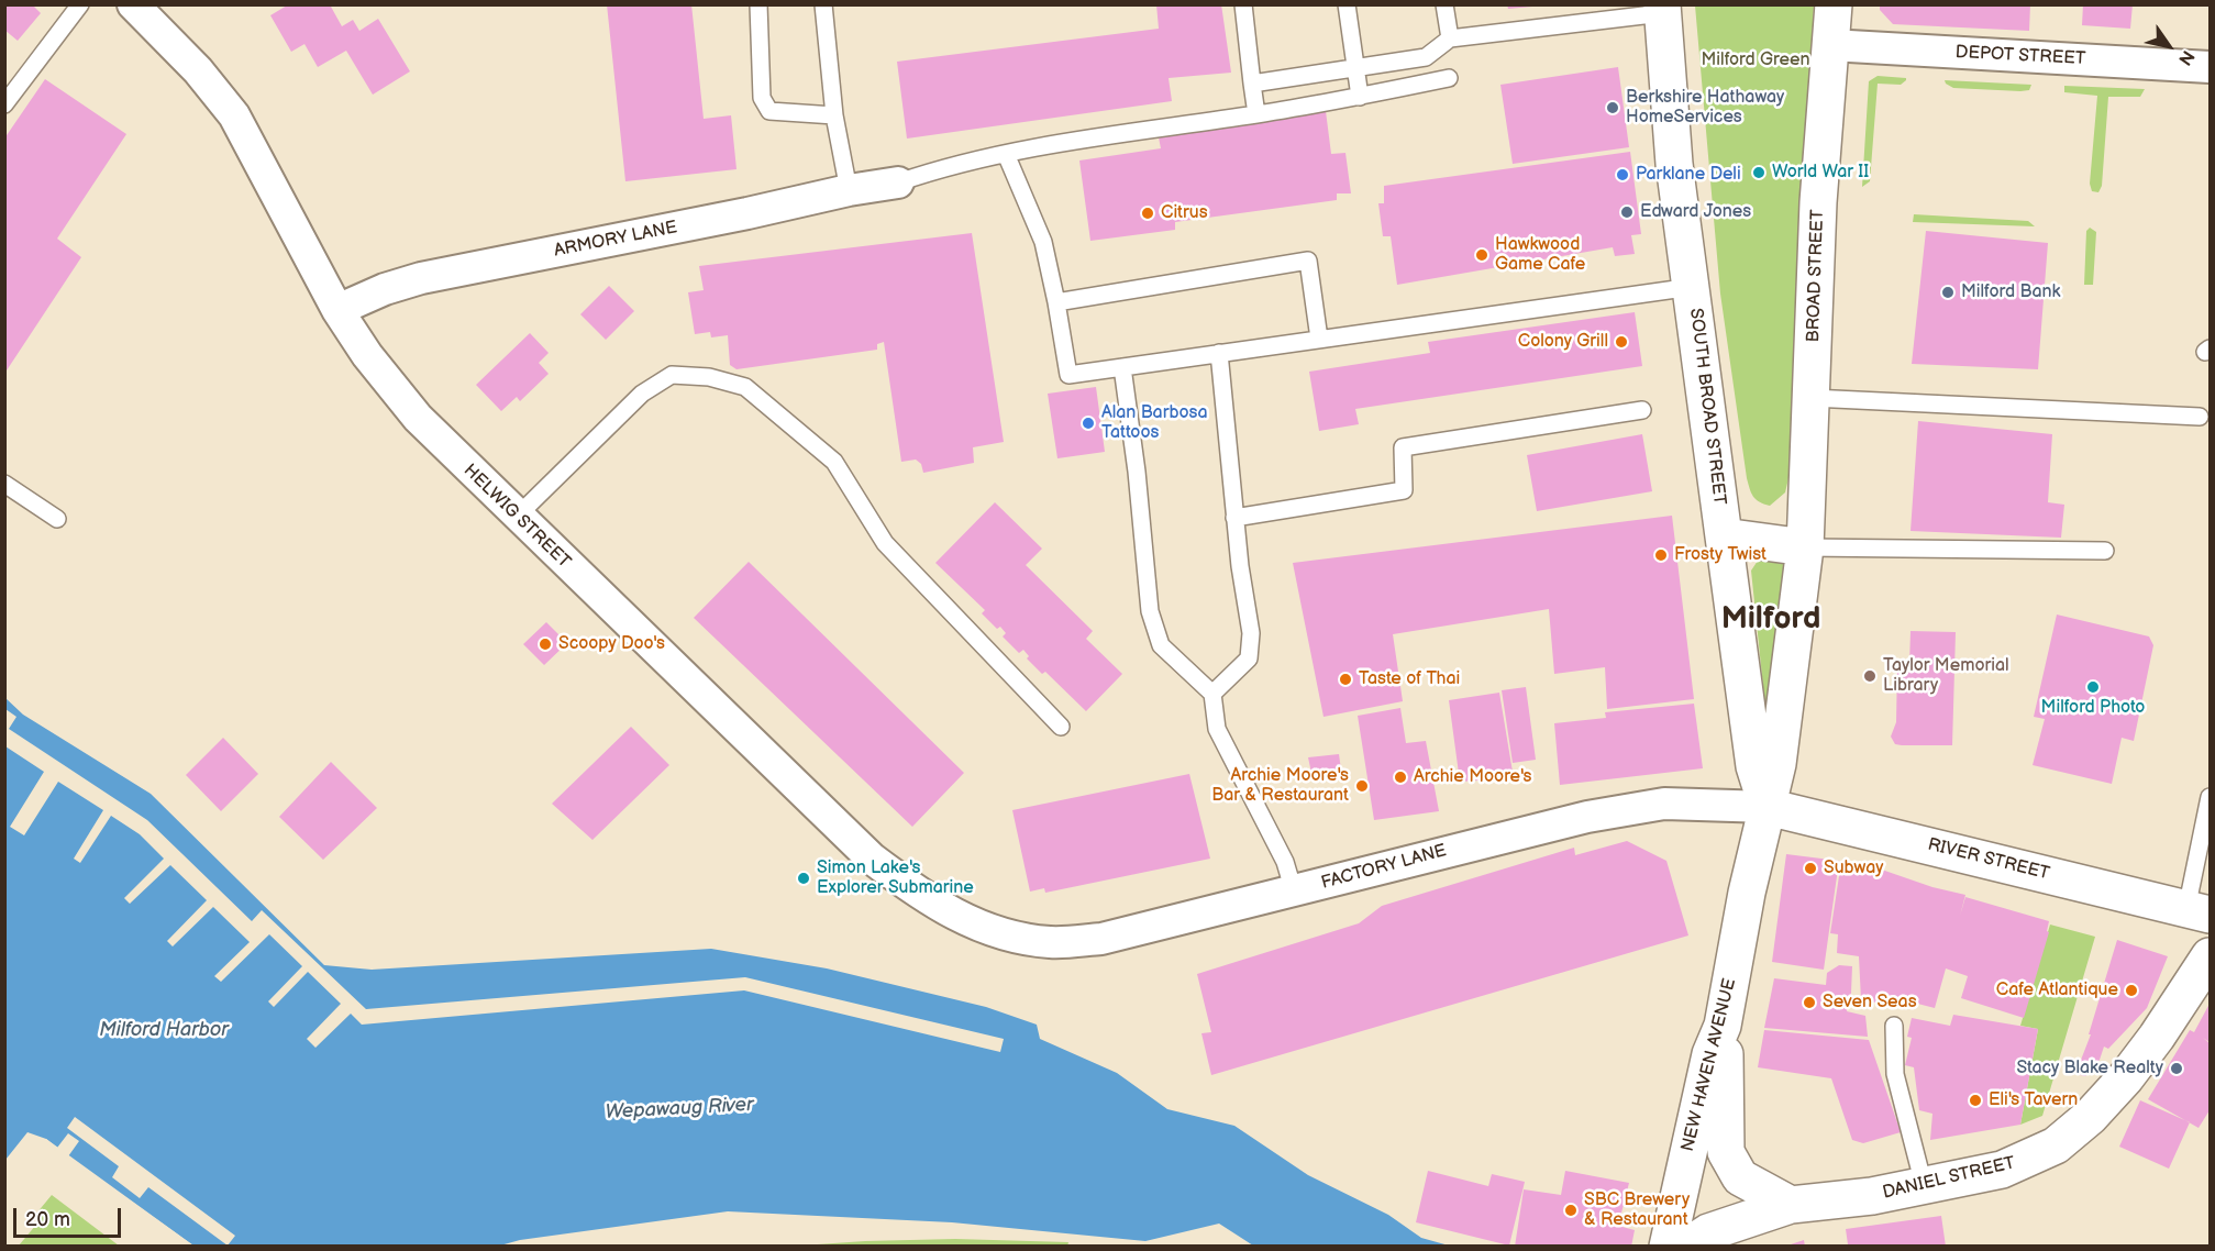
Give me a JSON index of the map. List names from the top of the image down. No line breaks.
{"streets":{"main road":["BROAD STREET","SOUTH BROAD STREET","RIVER STREET","NEW HAVEN AVENUE","DANIEL STREET"],"street":["DEPOT STREET","ARMORY LANE","HELWIG STREET","FACTORY LANE"]},"crossings":[["DEPOT STREET","BROAD STREET"],["ARMORY LANE","HELWIG STREET"],["BROAD STREET","SOUTH BROAD STREET"],["BROAD STREET","RIVER STREET"],["BROAD STREET","FACTORY LANE"],["BROAD STREET","NEW HAVEN AVENUE"],["SOUTH BROAD STREET","RIVER STREET"],["SOUTH BROAD STREET","FACTORY LANE"],["SOUTH BROAD STREET","NEW HAVEN AVENUE"],["HELWIG STREET","FACTORY LANE"],["RIVER STREET","FACTORY LANE"],["RIVER STREET","NEW HAVEN AVENUE"],["FACTORY LANE","NEW HAVEN AVENUE"]],"districts":["Milford"],"water":["Milford Harbor","Wepawaug River"],"parks":["Milford Green"],"places":["Berkshire Hathaway HomeServices","World War II","Parklane Deli","Edward Jones","Citrus","Hawkwood Game Cafe","Milford Bank","Colony Grill","Alan Barbosa Tattoos","Frosty Twist","Scoopy Doo's","Taylor Memorial Library","Taste of Thai","Milford Photo","Archie Moore's","Archie Moore's Bar & Restaurant","Subway","Simon Lake's Explorer Submarine","Cafe Atlantique","Seven Seas","Stacy Blake Realty","Eli's Tavern","SBC Brewery & Restaurant"],"scale_bar":"20 m","north":"bottom right"}
